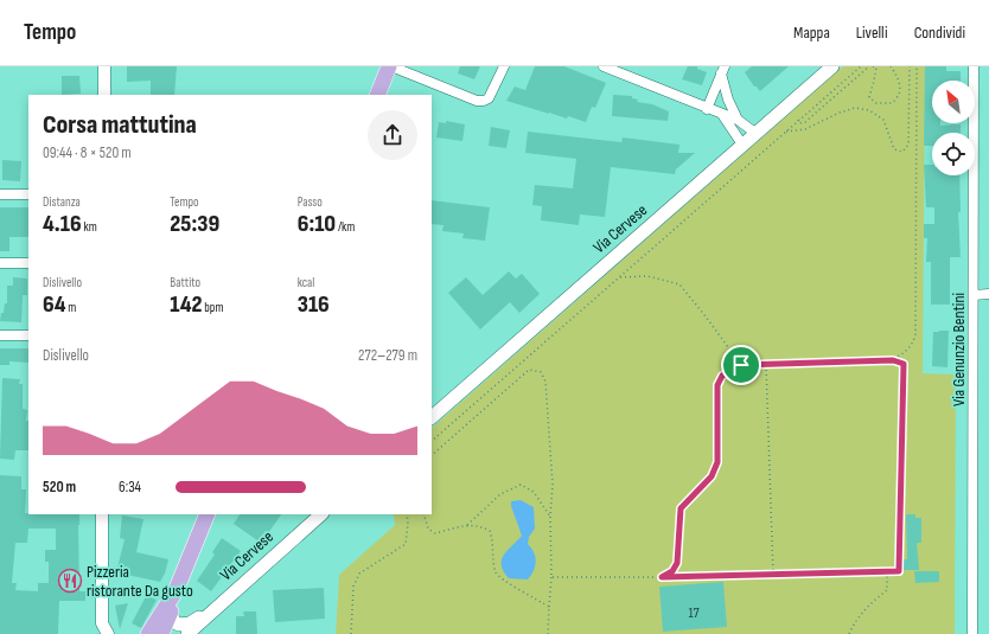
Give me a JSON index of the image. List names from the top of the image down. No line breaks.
{"streets":{"main road":["Via Cervese"],"street":["Via Genunzio Bentini"]},"places":{"restaurant":["Pizzeria ristorante Da gusto"]},"house_numbers":["17"],"north":"top left","page":{"header":"Tempo","nav":["Mappa","Livelli","Condividi"],"heading":["Corsa mattutina","09:44 · 8 × 520 m"],"stats":[["Distanza","4.16 km"],["Tempo","25:39"],["Passo","6:10 /km"],["Dislivello","64 m"],["Battito","142 bpm"],["kcal","316"]],"chart":["Dislivello","272–279 m"],"list":[{"name":"520 m","note":"6:34"}]}}
